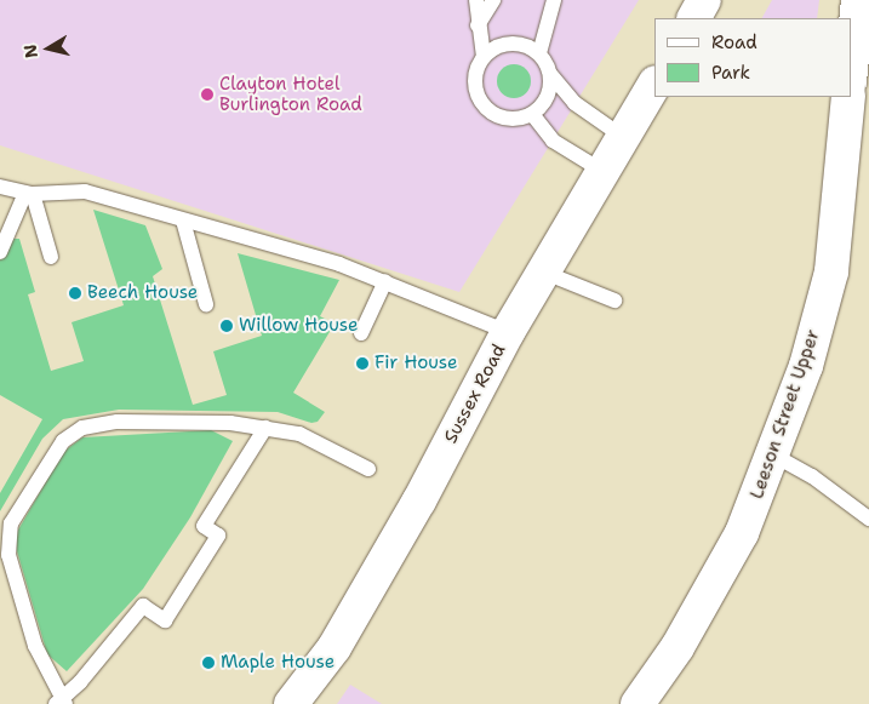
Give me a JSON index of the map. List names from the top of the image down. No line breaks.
{"streets":{"main road":["Sussex Road","Leeson Street Upper"]},"places":["Clayton Hotel Burlington Road","Beech House","Willow House","Fir House","Maple House"],"legend":["Road","Park"],"north":"left"}
